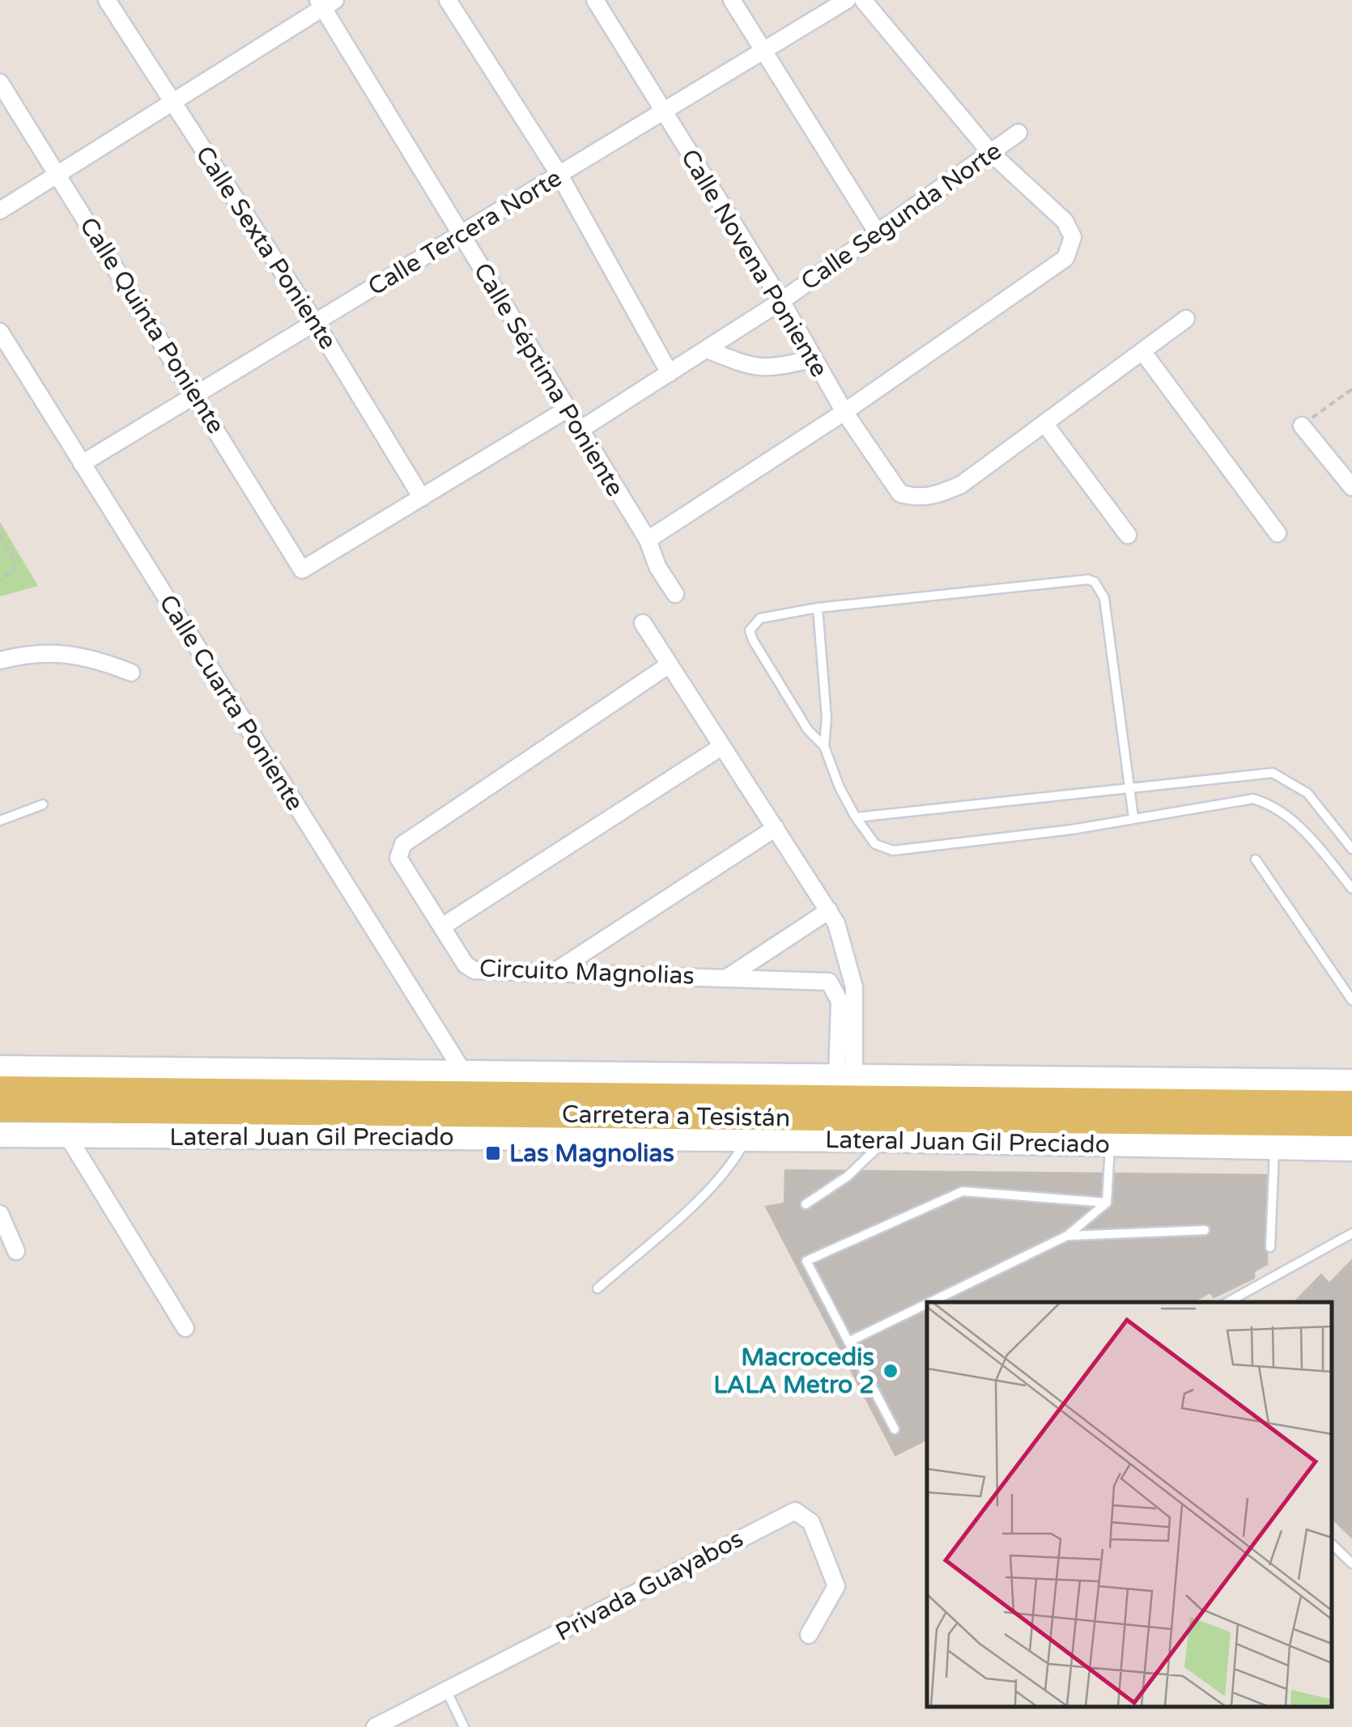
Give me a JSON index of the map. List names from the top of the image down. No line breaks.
{"streets":{"main road":["Carretera a Tesistán","Lateral Juan Gil Preciado"],"street":["Calle Segunda Norte","Calle Tercera Norte","Calle Sexta Poniente","Calle Novena Poniente","Calle Quinta Poniente","Calle Séptima Poniente","Calle Cuarta Poniente","Circuito Magnolias","Privada Guayabos"]},"crossings":[["Calle Segunda Norte","Calle Novena Poniente"],["Calle Segunda Norte","Calle Séptima Poniente"],["Calle Tercera Norte","Calle Sexta Poniente"],["Calle Tercera Norte","Calle Novena Poniente"],["Calle Tercera Norte","Calle Quinta Poniente"],["Calle Tercera Norte","Calle Séptima Poniente"],["Calle Tercera Norte","Calle Cuarta Poniente"],["Calle Sexta Poniente","Calle Quinta Poniente"],["Calle Cuarta Poniente","Lateral Juan Gil Preciado"],["Circuito Magnolias","Lateral Juan Gil Preciado"],["Carretera a Tesistán","Lateral Juan Gil Preciado"]],"places":{"transit":["Las Magnolias"],"other":["Macrocedis LALA Metro 2"]}}
